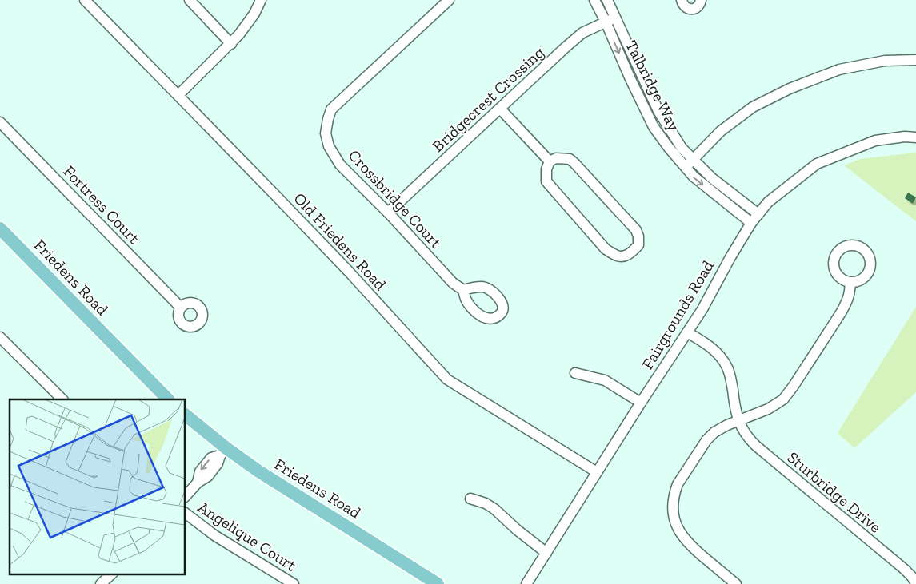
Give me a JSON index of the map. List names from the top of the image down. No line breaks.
{"streets":{"main road":["Friedens Road"],"street":["Talbridge Way","Bridgecrest Crossing","Crossbridge Court","Fortress Court","Old Friedens Road","Fairgrounds Road","Sturbridge Drive","Angelique Court"]},"crossings":[["Talbridge Way","Bridgecrest Crossing"],["Talbridge Way","Fairgrounds Road"],["Bridgecrest Crossing","Crossbridge Court"],["Old Friedens Road","Fairgrounds Road"],["Fairgrounds Road","Sturbridge Drive"]]}
